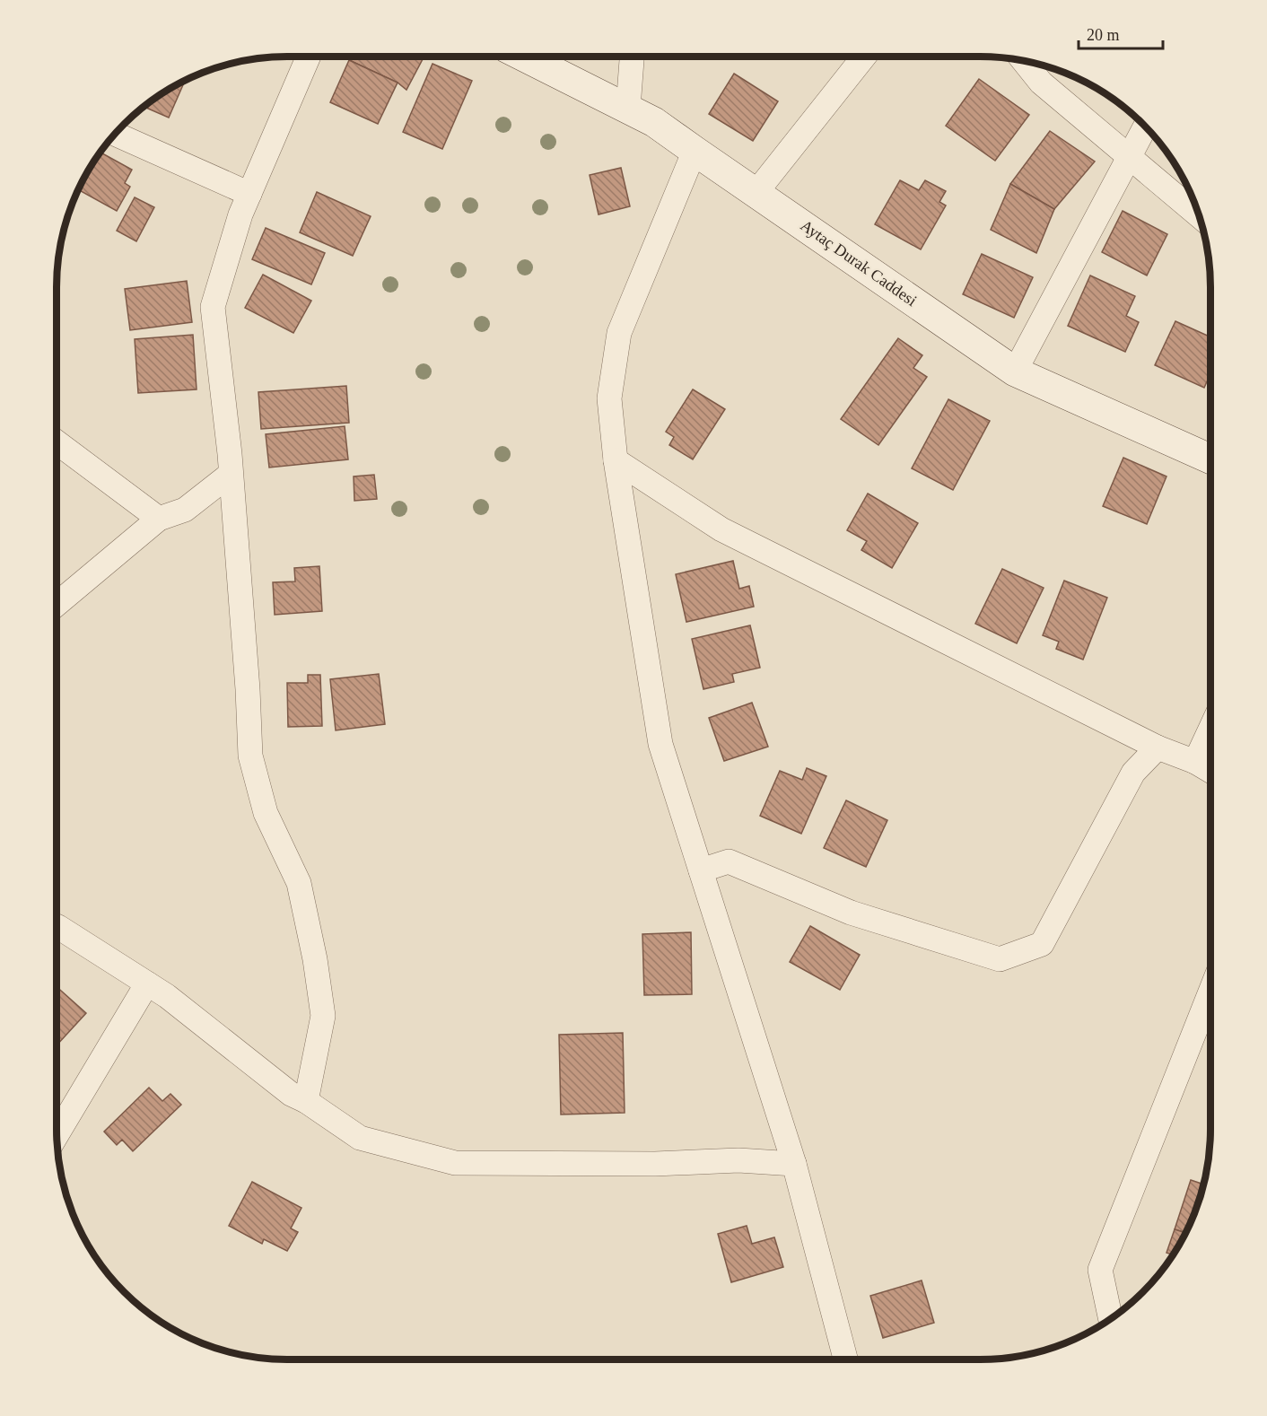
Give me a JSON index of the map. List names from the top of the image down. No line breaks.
{"streets":{"main road":["Aytaç Durak Caddesi"]},"scale_bar":"20 m"}
